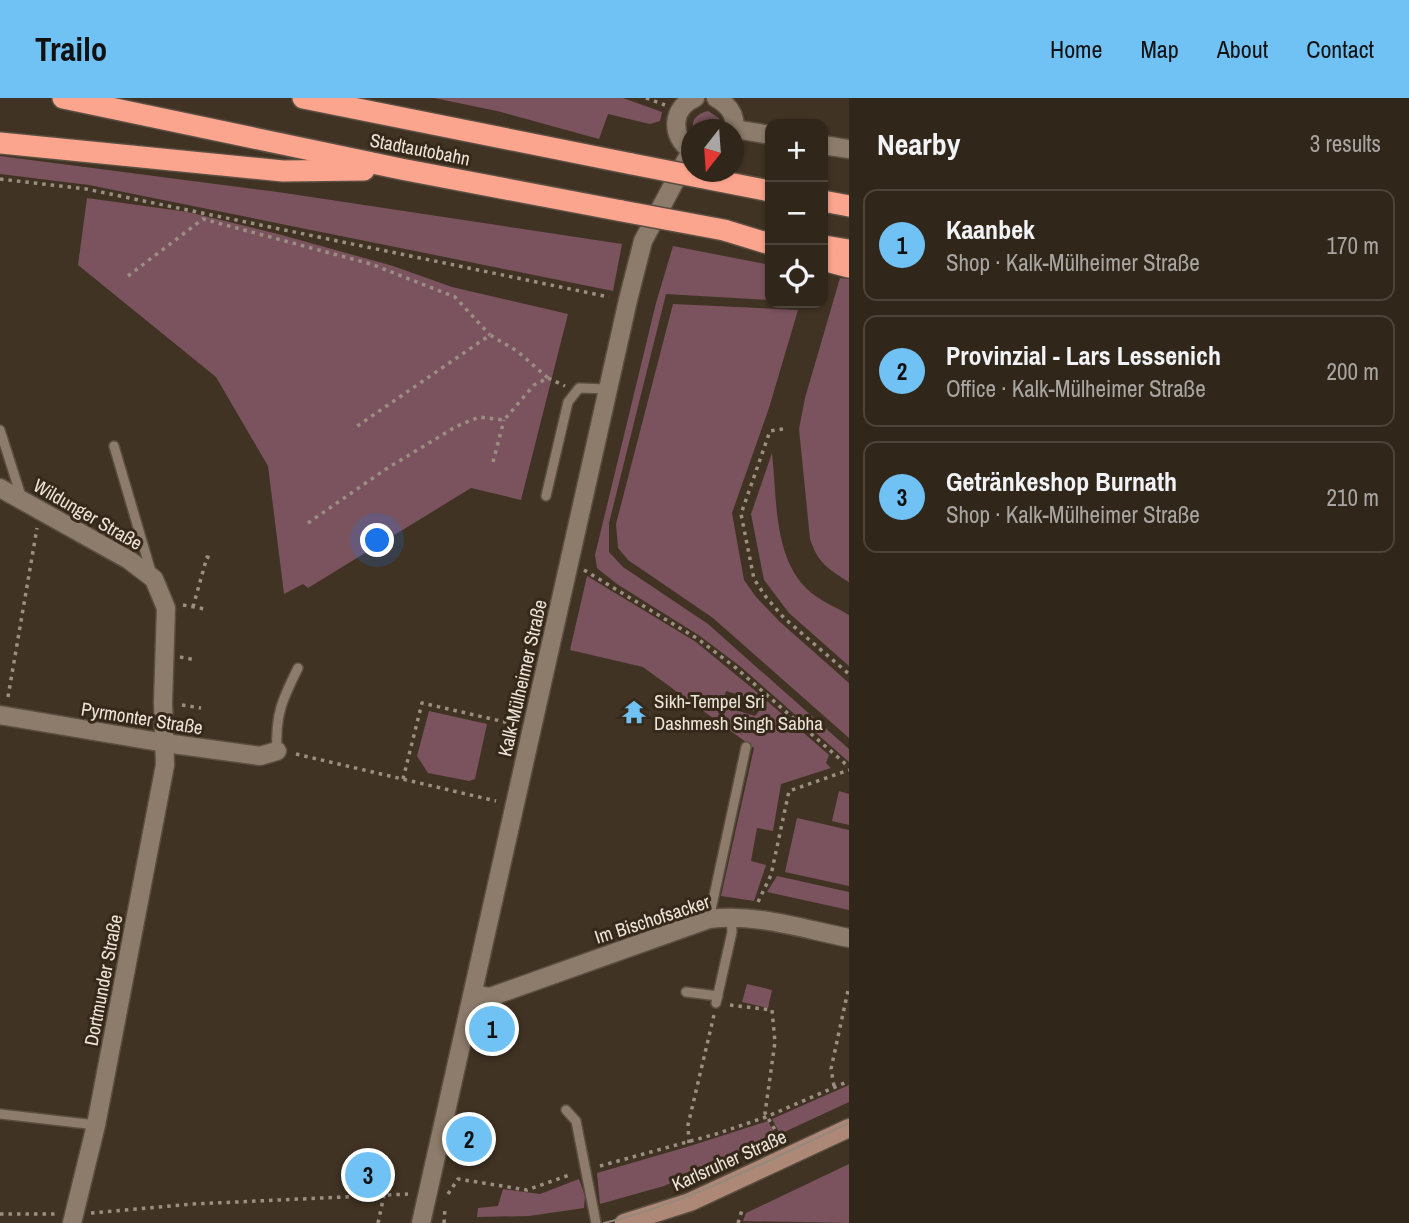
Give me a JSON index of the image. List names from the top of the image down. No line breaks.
{"streets":{"highway":["Stadtautobahn"],"street":["Wildunger Straße","Kalk-Mülheimer Straße","Pyrmonter Straße","Im Bischofsacker","Dortmunder Straße","Karlsruher Straße"]},"crossings":[["Kalk-Mülheimer Straße","Im Bischofsacker"],["Pyrmonter Straße","Dortmunder Straße"]],"places":{"temple":["Sikh-Tempel Sri Dashmesh Singh Sabha"]},"north":"bottom","page":{"header":"Trailo","nav":["Home","Map","About","Contact"],"heading":["Nearby","3 results"],"map_buttons":["+","−"],"list":[{"mark":"1","name":"Kaanbek","note":"Shop · Kalk-Mülheimer Straße","value":"170 m"},{"mark":"2","name":"Provinzial - Lars Lessenich","note":"Office · Kalk-Mülheimer Straße","value":"200 m"},{"mark":"3","name":"Getränkeshop Burnath","note":"Shop · Kalk-Mülheimer Straße","value":"210 m"}],"pins":["1","2","3"]}}
